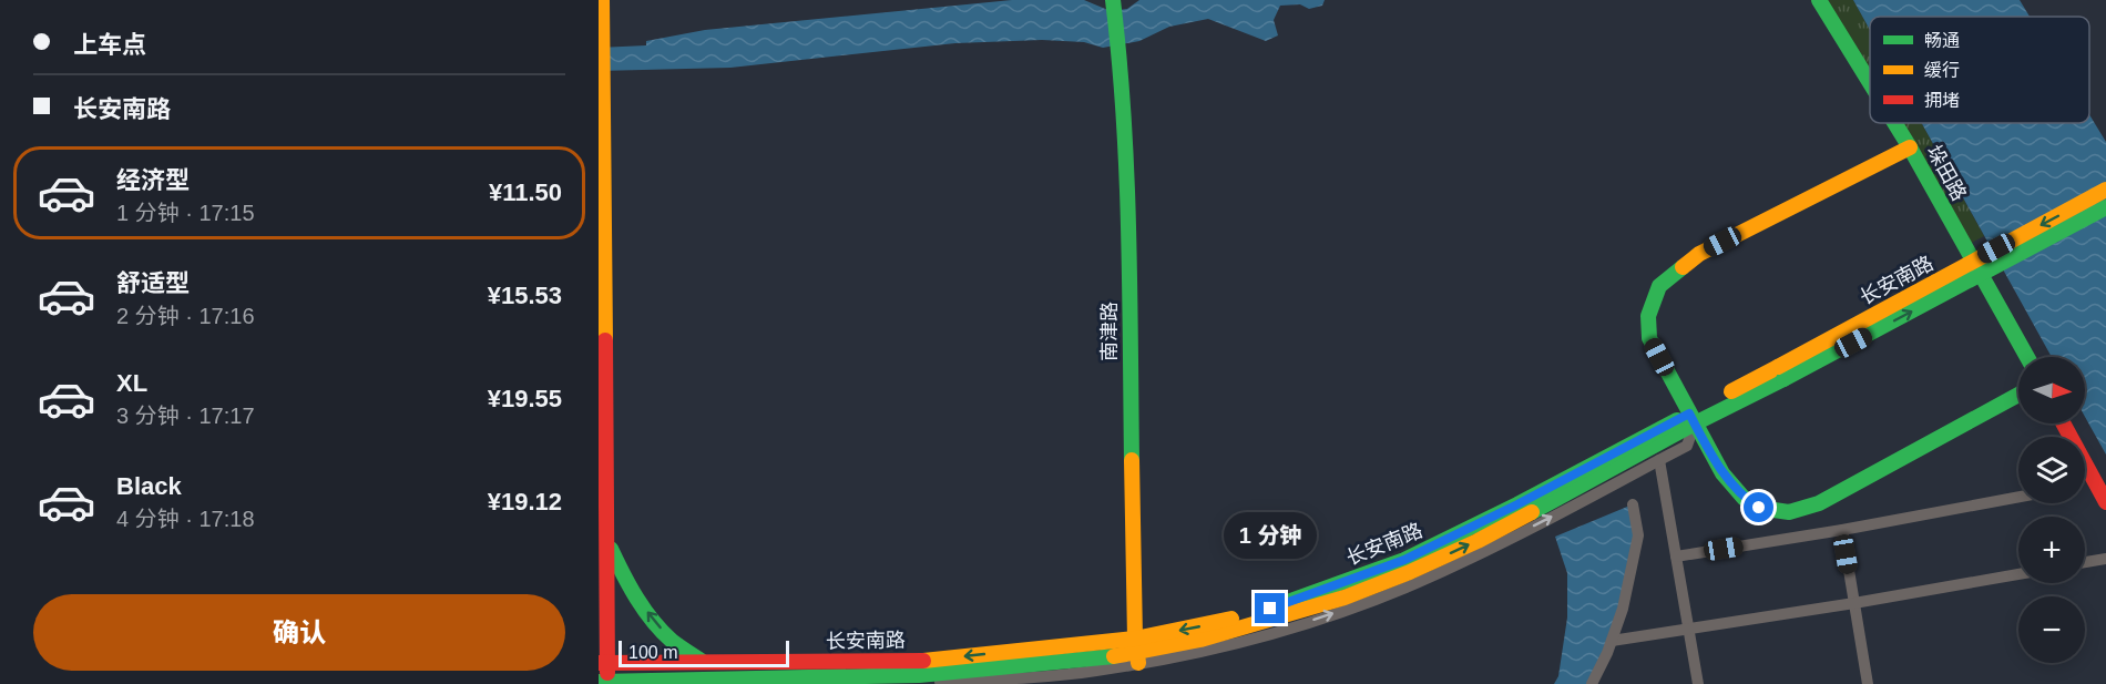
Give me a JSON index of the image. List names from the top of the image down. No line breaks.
{"streets":{"main road":["垛田路","长安南路","南津路"]},"crossings":[["长安南路","南津路"]],"legend":["畅通","缓行","拥堵"],"scale_bar":"100 m","north":"right","page":{"banner":["上车点","长安南路"],"list":[{"name":"经济型","note":"1 分钟 · 17:15","value":"¥11.50"},{"name":"舒适型","note":"2 分钟 · 17:16","value":"¥15.53"},{"name":"XL","note":"3 分钟 · 17:17","value":"¥19.55"},{"name":"Black","note":"4 分钟 · 17:18","value":"¥19.12"}],"map_buttons":["+","−"],"bubble":"1 分钟","buttons":"确认","scale":"100 m"}}
